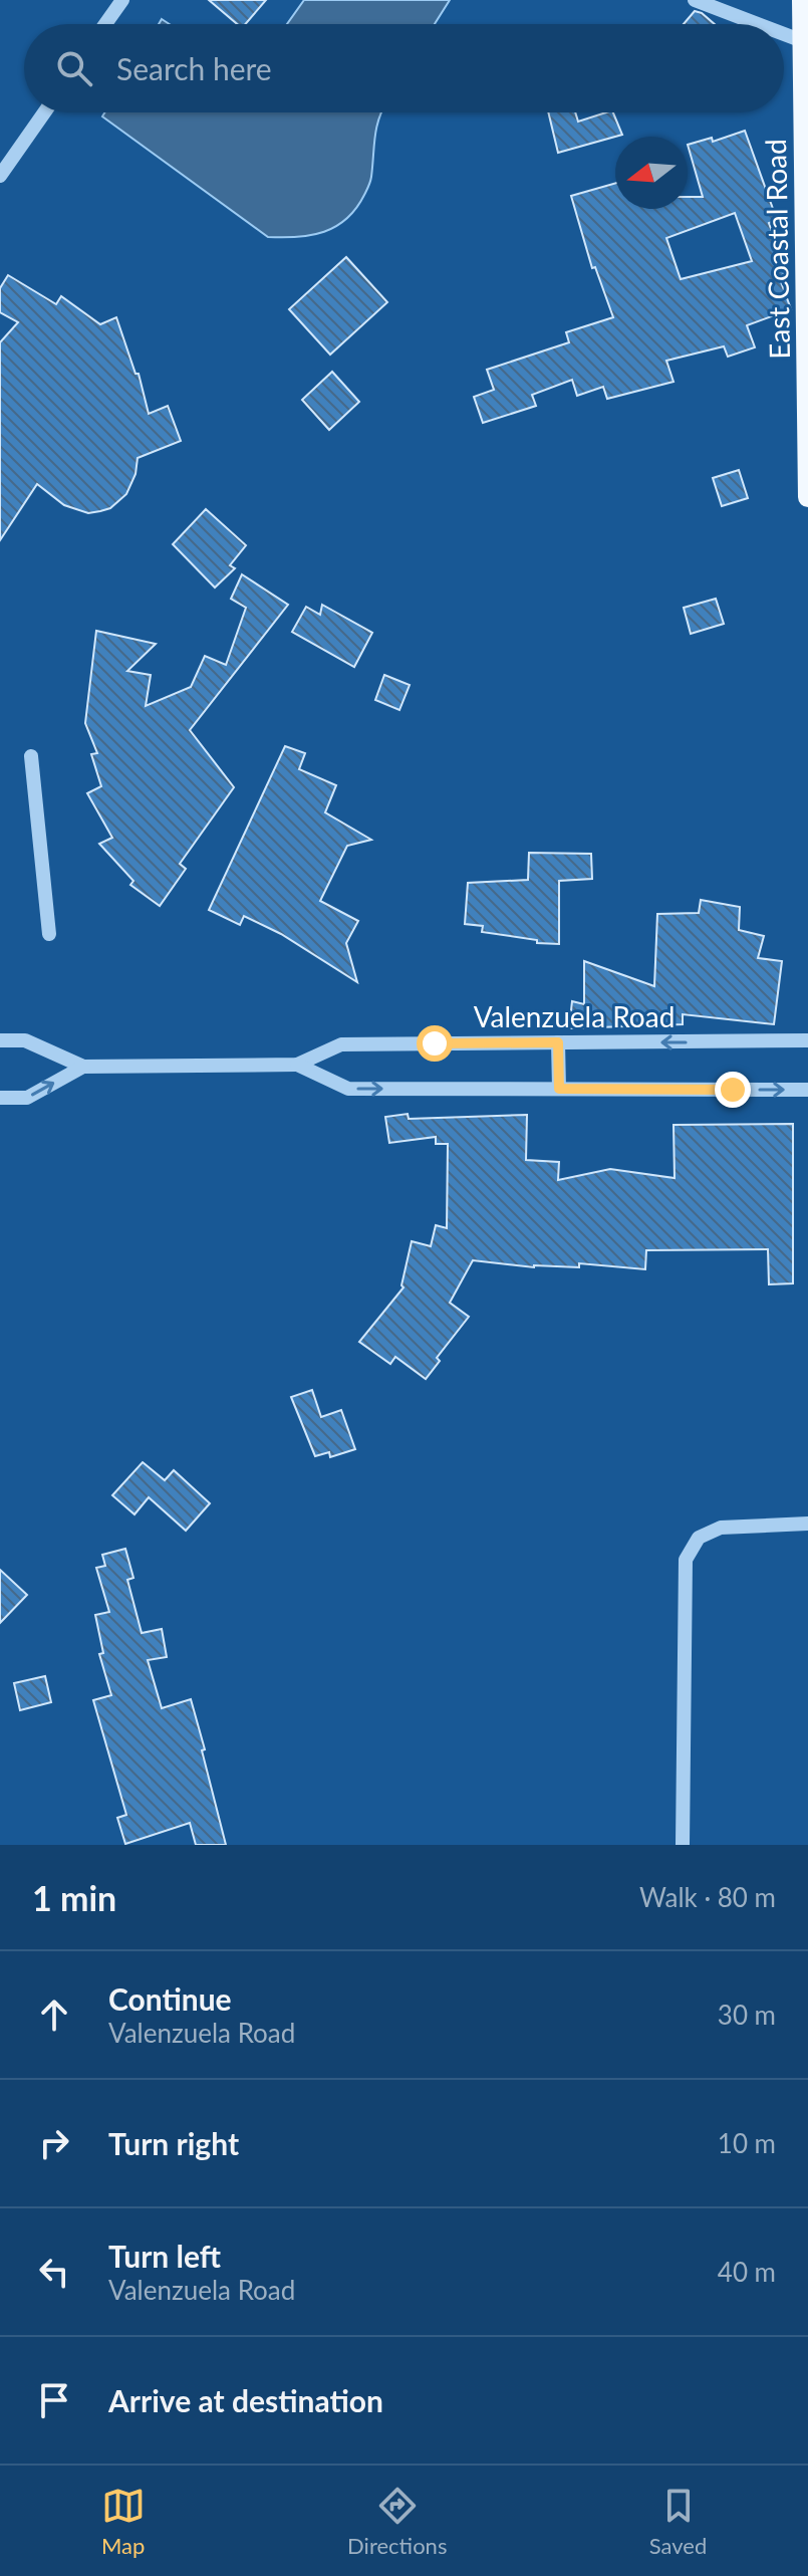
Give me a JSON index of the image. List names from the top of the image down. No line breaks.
{"streets":{"main road":["East Coastal Road"],"street":["Valenzuela Road"]},"north":"left","page":{"search":"Search here","heading":["1 min","Walk · 80 m"],"list":[["Continue","Valenzuela Road","30 m"],["Turn right","10 m"],["Turn left","Valenzuela Road","40 m"],"Arrive at destination"],"nav":["Map","Directions","Saved"]}}
